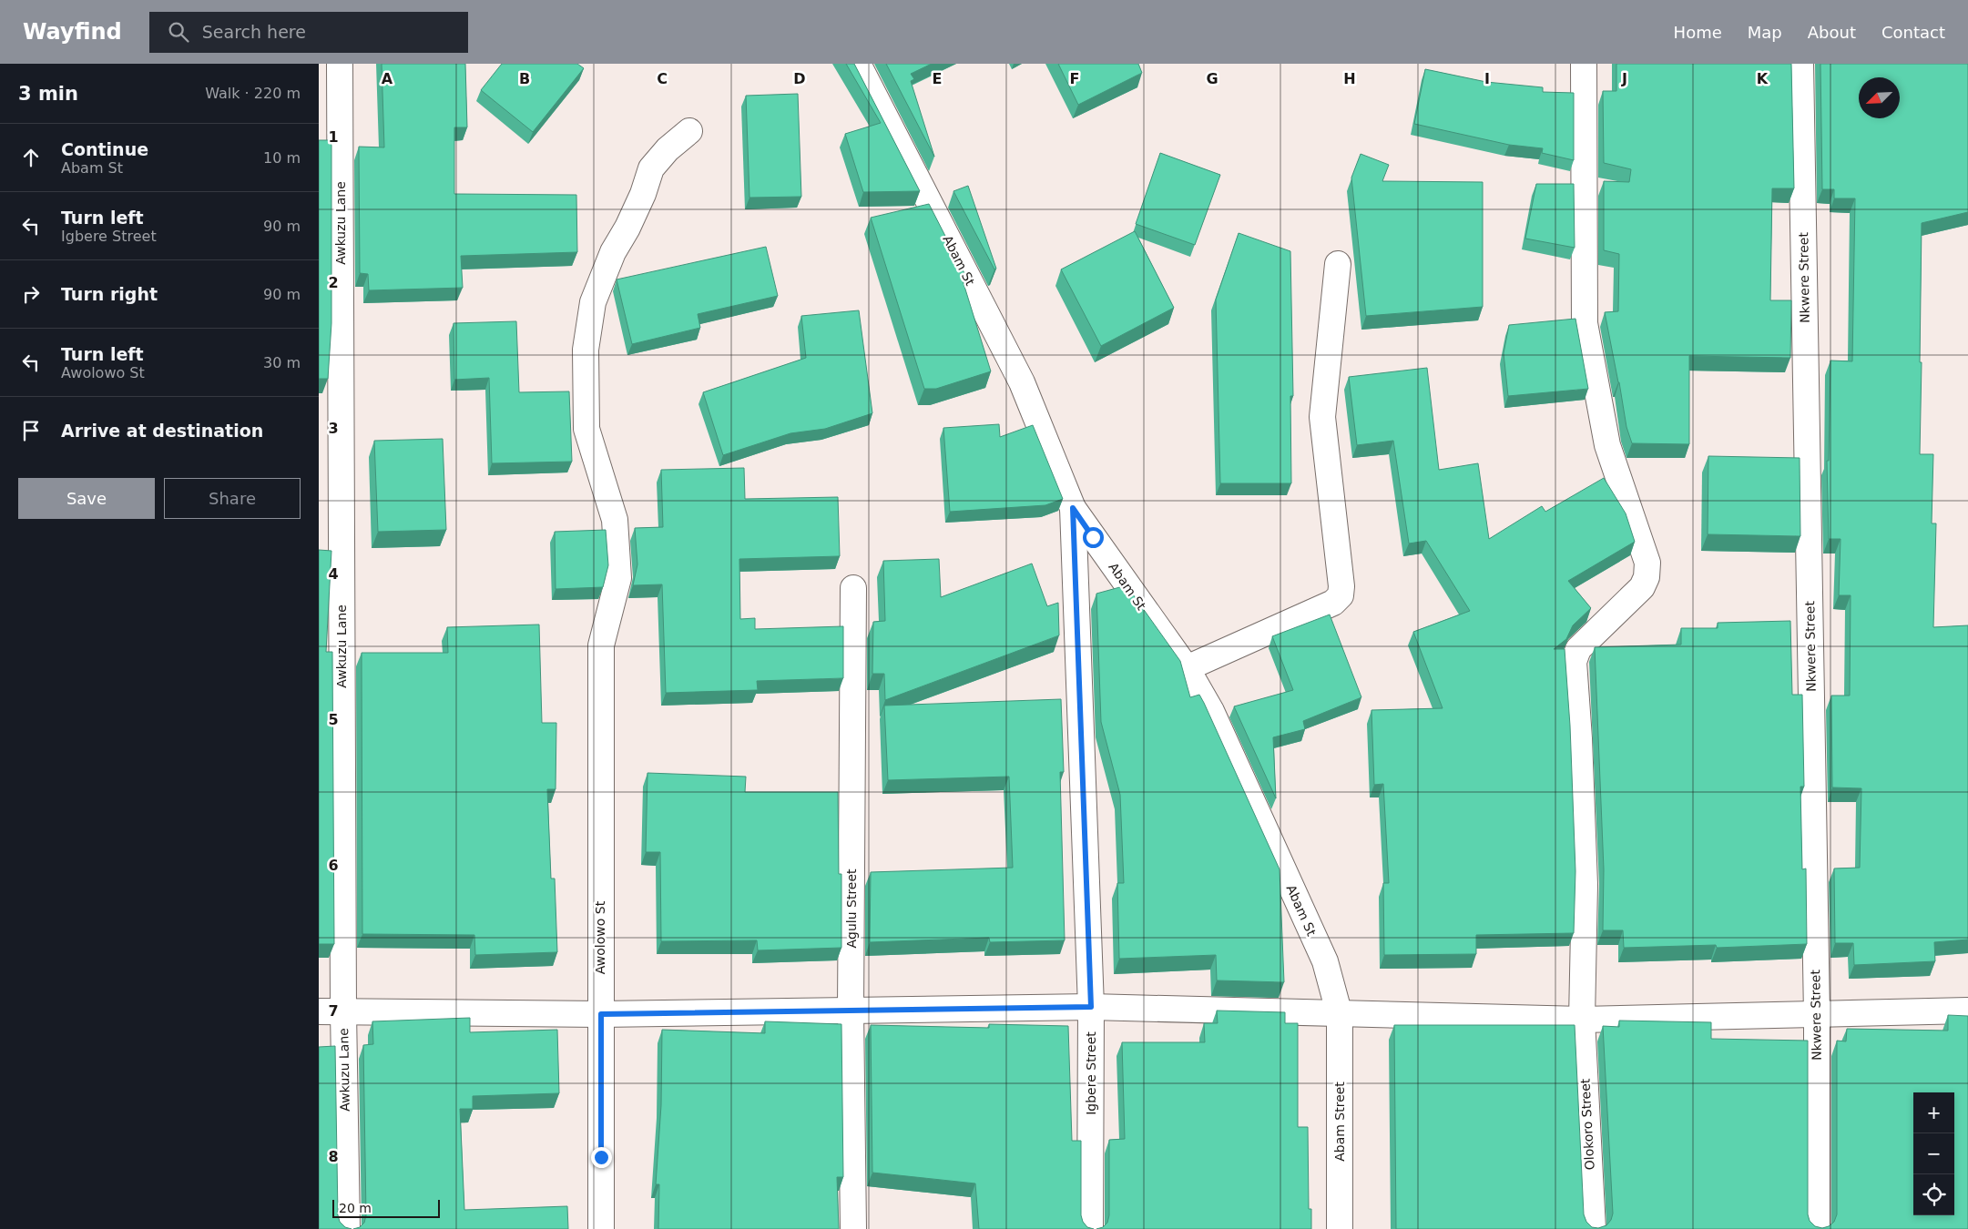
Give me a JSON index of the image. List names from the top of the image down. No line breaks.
{"streets":{"street":["Awkuzu Lane","Abam St","Nkwere Street","Agulu Street","Awolowo St","Igbere Street","Abam Street","Olokoro Street"]},"crossings":[["Abam St","Igbere Street"],["Abam St","Abam Street"]],"scale_bar":"20 m","north":"bottom left","page":{"header":"Wayfind","search":"Search here","nav":["Home","Map","About","Contact"],"heading":["3 min","Walk · 220 m"],"list":[["Continue","Abam St","10 m"],["Turn left","Igbere Street","90 m"],["Turn right","90 m"],["Turn left","Awolowo St","30 m"],"Arrive at destination"],"buttons":["Save","Share"],"map_buttons":["+","−"],"scale":"20 m"},"grid":{"columns":["A","B","C","D","E","F","G","H","I","J","K"],"rows":["1","2","3","4","5","6","7","8"]}}
